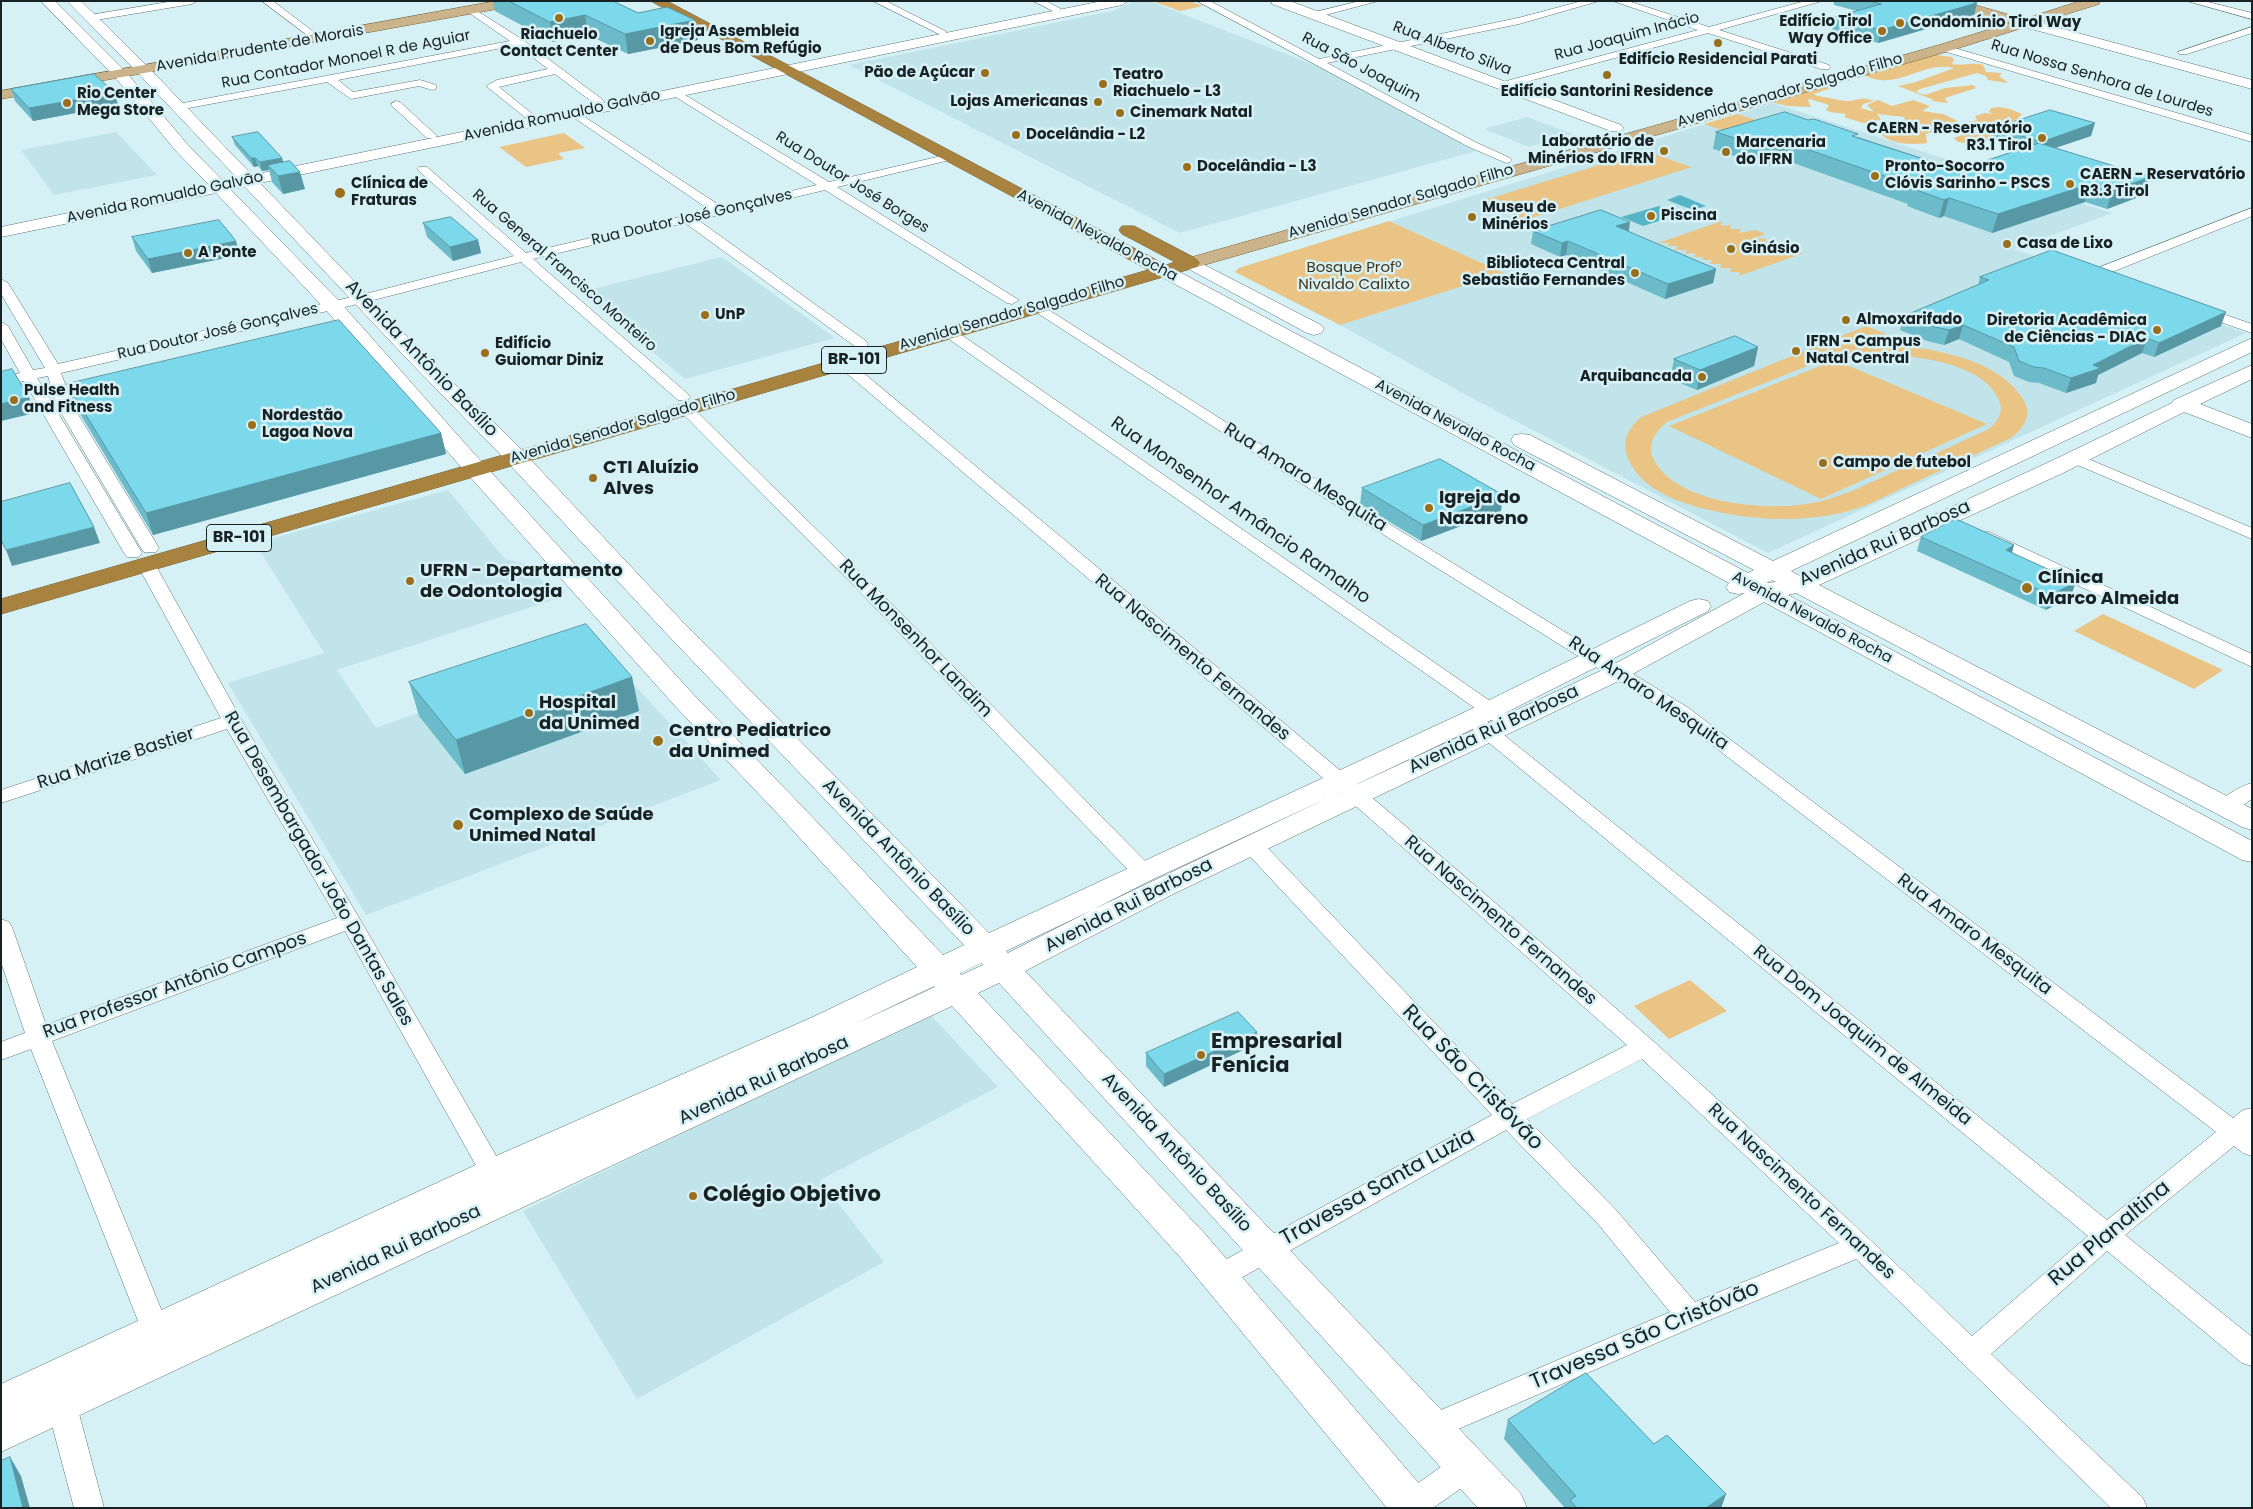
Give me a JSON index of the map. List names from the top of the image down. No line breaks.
{"streets":{"highway":["Avenida Senador Salgado Filho","Avenida Nevaldo Rocha","BR-101"],"main road":["Avenida Prudente de Morais","Rua Alberto Silva","Avenida Romualdo Galvão","Avenida Antônio Basílio","Avenida Rui Barbosa"],"street":["Rua Joaquim Inácio","Rua Contador Monoel R de Aguiar","Rua São Joaquim","Rua Nossa Senhora de Lourdes","Rua Doutor José Borges","Rua Doutor José Gonçalves","Rua General Francisco Monteiro","Rua Amaro Mesquita","Rua Monsenhor Amâncio Ramalho","Rua Monsenhor Landim","Rua Nascimento Fernandes","Rua Marize Bastier","Rua Desembargador João Dantas Sales","Rua Professor Antônio Campos","Rua Dom Joaquim de Almeida","Rua São Cristóvão","Travessa Santa Luzia","Rua Planaltina","Travessa São Cristóvão"]},"crossings":[["Rua Joaquim Inácio","Rua Alberto Silva"],["Avenida Prudente de Morais","Avenida Antônio Basílio"],["Rua Alberto Silva","Avenida Senador Salgado Filho"],["Rua Contador Monoel R de Aguiar","Avenida Antônio Basílio"],["Rua São Joaquim","Avenida Senador Salgado Filho"],["Rua Nossa Senhora de Lourdes","Avenida Senador Salgado Filho"],["Avenida Senador Salgado Filho","Rua Doutor José Borges"],["Avenida Senador Salgado Filho","Avenida Nevaldo Rocha"],["Avenida Senador Salgado Filho","Rua General Francisco Monteiro"],["Avenida Senador Salgado Filho","Avenida Antônio Basílio"],["Avenida Senador Salgado Filho","Rua Amaro Mesquita"],["Avenida Senador Salgado Filho","Rua Monsenhor Amâncio Ramalho"],["Avenida Senador Salgado Filho","Rua Monsenhor Landim"],["Avenida Senador Salgado Filho","Rua Nascimento Fernandes"],["Avenida Senador Salgado Filho","Rua Desembargador João Dantas Sales"],["Avenida Romualdo Galvão","Rua Doutor José Borges"],["Avenida Romualdo Galvão","Avenida Nevaldo Rocha"],["Avenida Romualdo Galvão","Avenida Antônio Basílio"],["Rua Doutor José Borges","Rua Doutor José Gonçalves"],["Rua Doutor José Gonçalves","Avenida Nevaldo Rocha"],["Rua Doutor José Gonçalves","Rua General Francisco Monteiro"],["Rua Doutor José Gonçalves","Avenida Antônio Basílio"],["Avenida Nevaldo Rocha","Avenida Rui Barbosa"],["Rua General Francisco Monteiro","Rua Monsenhor Landim"],["Avenida Antônio Basílio","Avenida Rui Barbosa"],["Avenida Antônio Basílio","Travessa Santa Luzia"],["Avenida Antônio Basílio","Travessa São Cristóvão"],["Rua Amaro Mesquita","Avenida Rui Barbosa"],["Rua Amaro Mesquita","Rua Planaltina"],["Rua Monsenhor Amâncio Ramalho","Avenida Rui Barbosa"],["Rua Monsenhor Amâncio Ramalho","Rua Dom Joaquim de Almeida"],["Avenida Rui Barbosa","Rua Monsenhor Landim"],["Avenida Rui Barbosa","Rua Nascimento Fernandes"],["Avenida Rui Barbosa","Rua Desembargador João Dantas Sales"],["Avenida Rui Barbosa","Rua Dom Joaquim de Almeida"],["Avenida Rui Barbosa","Rua São Cristóvão"],["Rua Nascimento Fernandes","Travessa Santa Luzia"],["Rua Nascimento Fernandes","Rua Planaltina"],["Rua Nascimento Fernandes","Travessa São Cristóvão"],["Rua Marize Bastier","Rua Desembargador João Dantas Sales"],["Rua Desembargador João Dantas Sales","Rua Professor Antônio Campos"],["Rua Dom Joaquim de Almeida","Rua Planaltina"],["Rua São Cristóvão","Travessa Santa Luzia"],["Rua São Cristóvão","Travessa São Cristóvão"]],"parks":["Bosque Profº Nivaldo Calixto"],"places":["Riachuelo Contact Center","Condomínio Tirol Way","Edifício Tirol Way Office","Igreja Assembleia de Deus Bom Refúgio","Edifício Residencial Parati","Pão de Açúcar","Edifício Santorini Residence","Teatro Riachuelo - L3","Lojas Americanas","Rio Center Mega Store","Cinemark Natal","Docelândia - L2","CAERN - Reservatório R3.1 Tirol","Laboratório de Minérios do IFRN","Marcenaria do IFRN","Docelândia - L3","Pronto-Socorro Clóvis Sarinho - PSCS","CAERN - Reservatório R3.3 Tirol","Clínica de Fraturas","Piscina","Museu de Minérios","Casa de Lixo","Ginásio","A Ponte","Biblioteca Central Sebastião Fernandes","UnP","Almoxarifado","Diretoria Acadêmica de Ciências - DIAC","IFRN - Campus Natal Central","Edifício Guiomar Diniz","Arquibancada","Pulse Health and Fitness","Nordestão Lagoa Nova","Campo de futebol","CTI Aluízio Alves","Igreja do Nazareno","UFRN - Departamento de Odontologia","Clínica Marco Almeida","Hospital da Unimed","Centro Pediatrico da Unimed","Complexo de Saúde Unimed Natal","Empresarial Fenícia","Colégio Objetivo"]}
